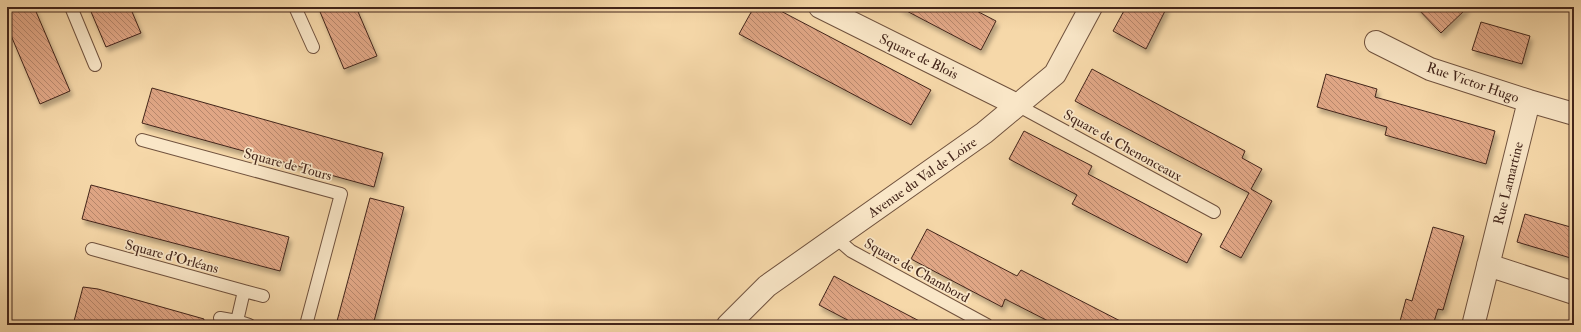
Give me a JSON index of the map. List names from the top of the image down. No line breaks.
{"streets":{"street":["Square de Blois","Rue Victor Hugo","Avenue du Val de Loire","Rue Lamartine"],"lane":["Square de Chenonceaux","Square de Tours","Square d'Orléans","Square de Chambord"]},"crossings":[["Square de Blois","Square de Chenonceaux"],["Square de Blois","Avenue du Val de Loire"],["Rue Victor Hugo","Rue Lamartine"],["Square de Chenonceaux","Avenue du Val de Loire"],["Avenue du Val de Loire","Square de Chambord"]]}
